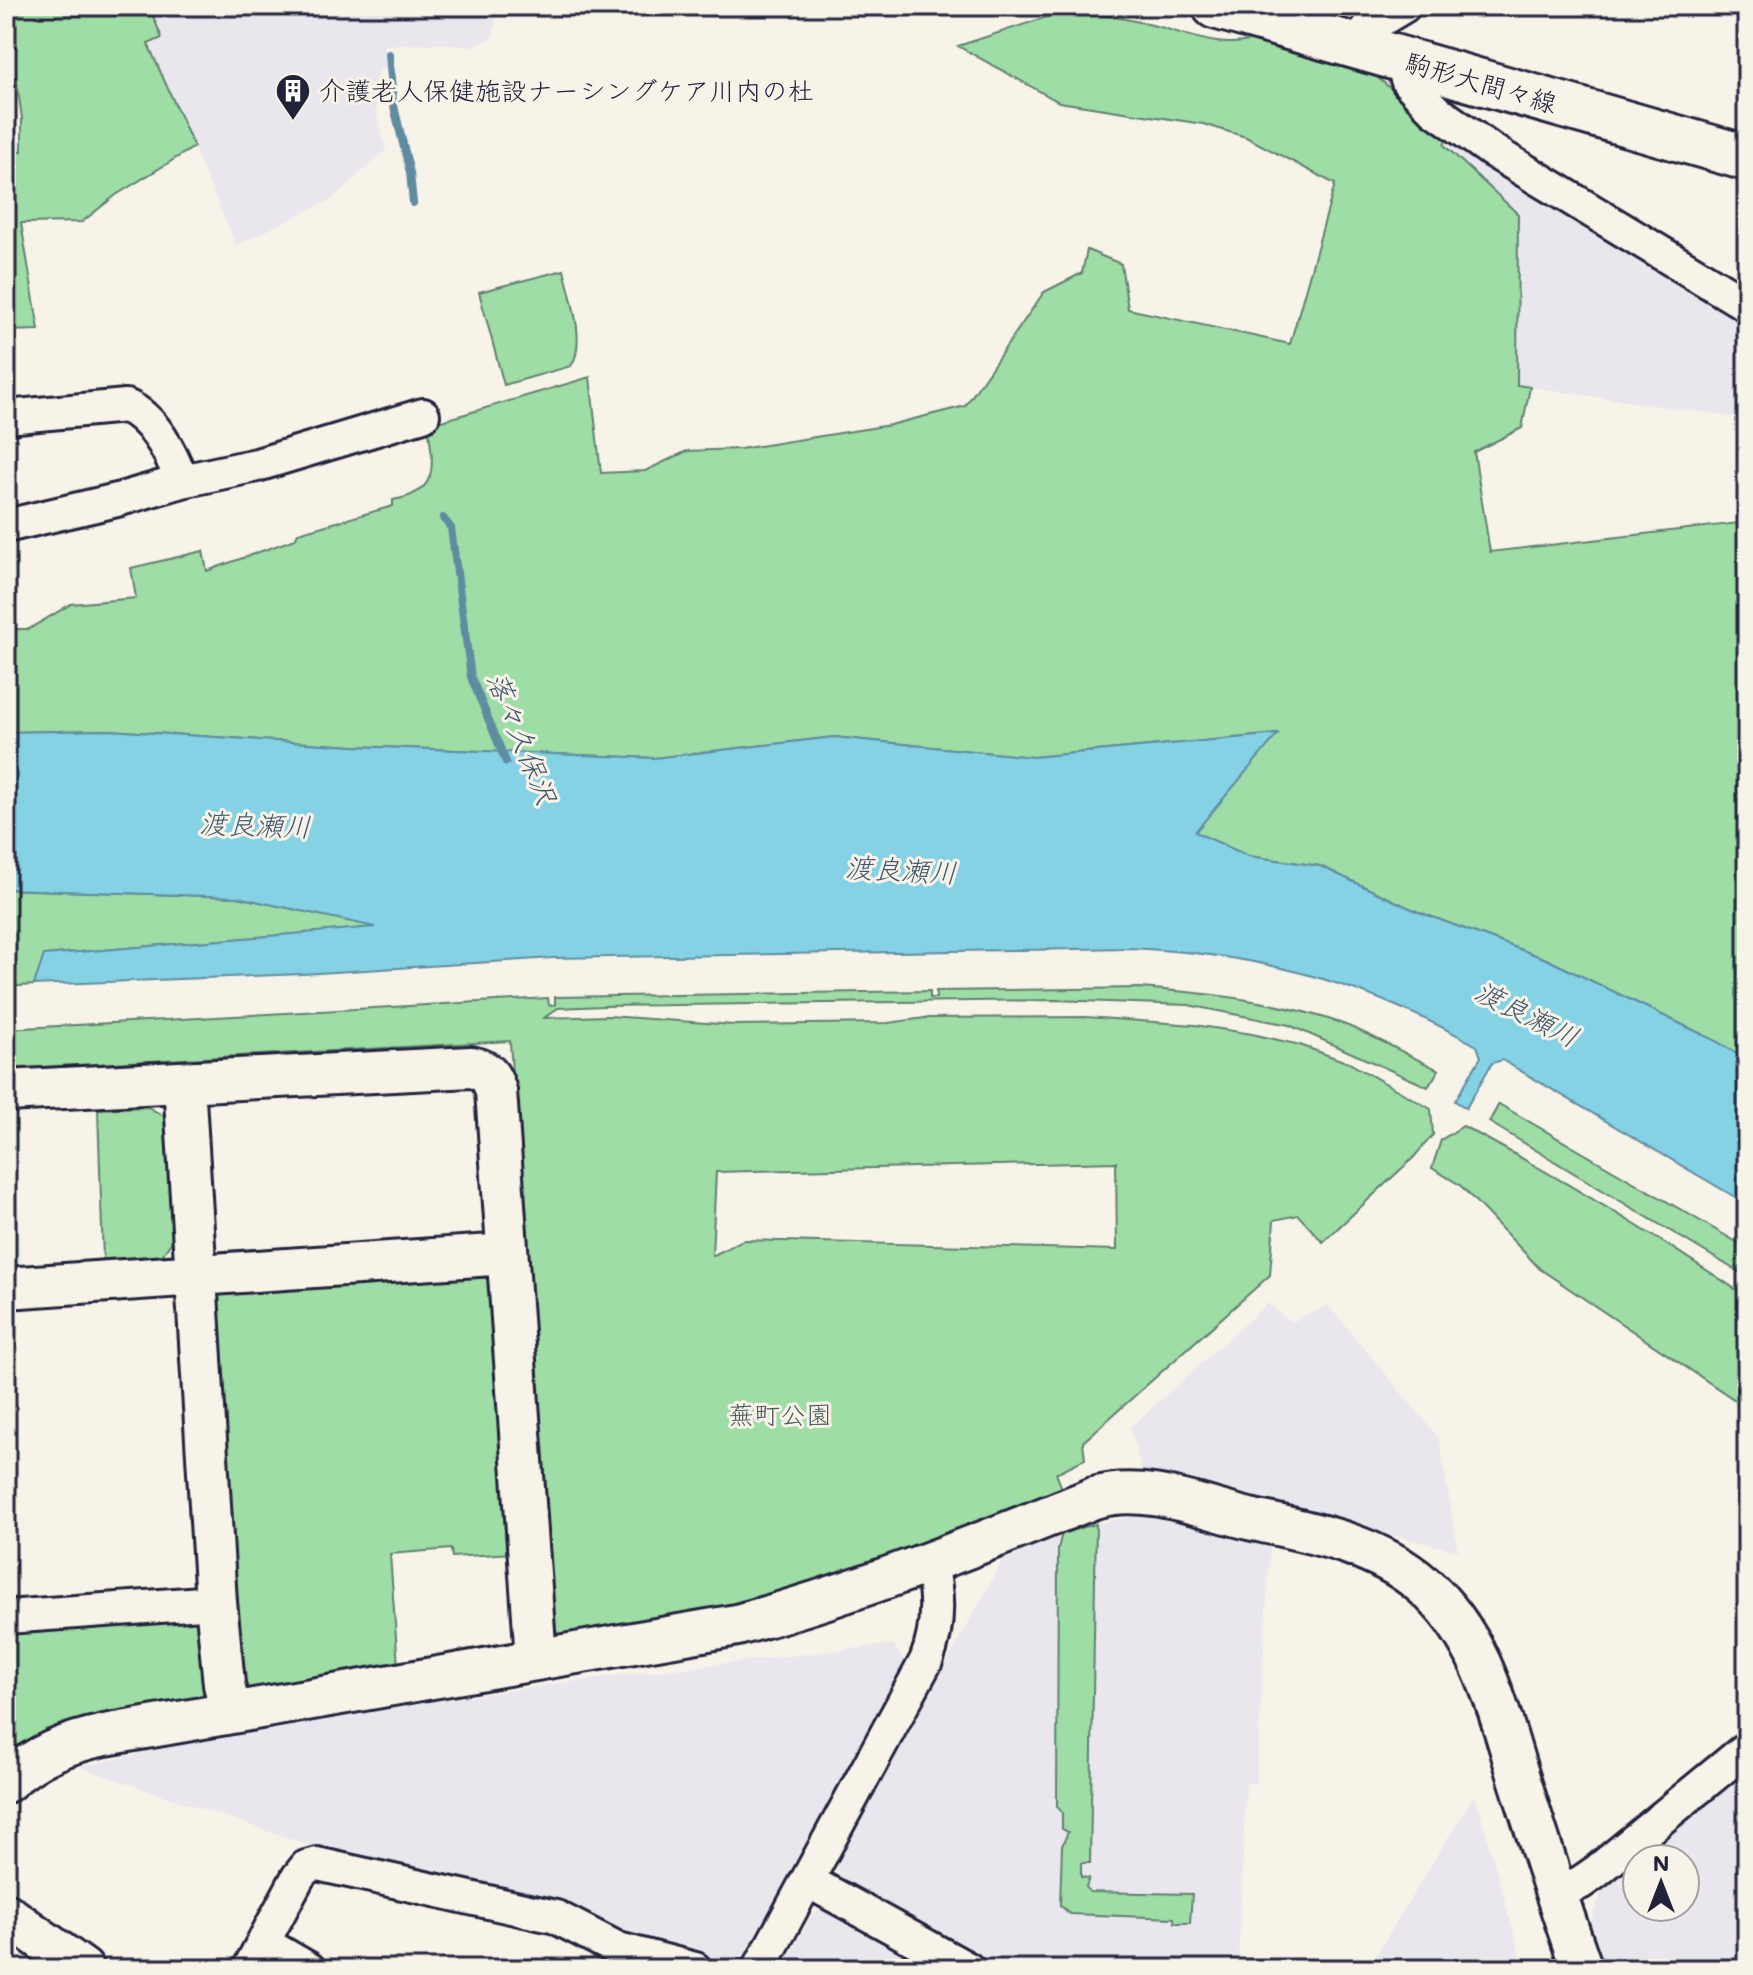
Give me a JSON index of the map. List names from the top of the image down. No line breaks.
{"streets":{"main road":["駒形大間々線"]},"water":["落々久保沢","渡良瀬川"],"parks":["蕪町公園"],"places":{"building":["介護老人保健施設ナーシングケア川内の杜"]},"north":"top"}
